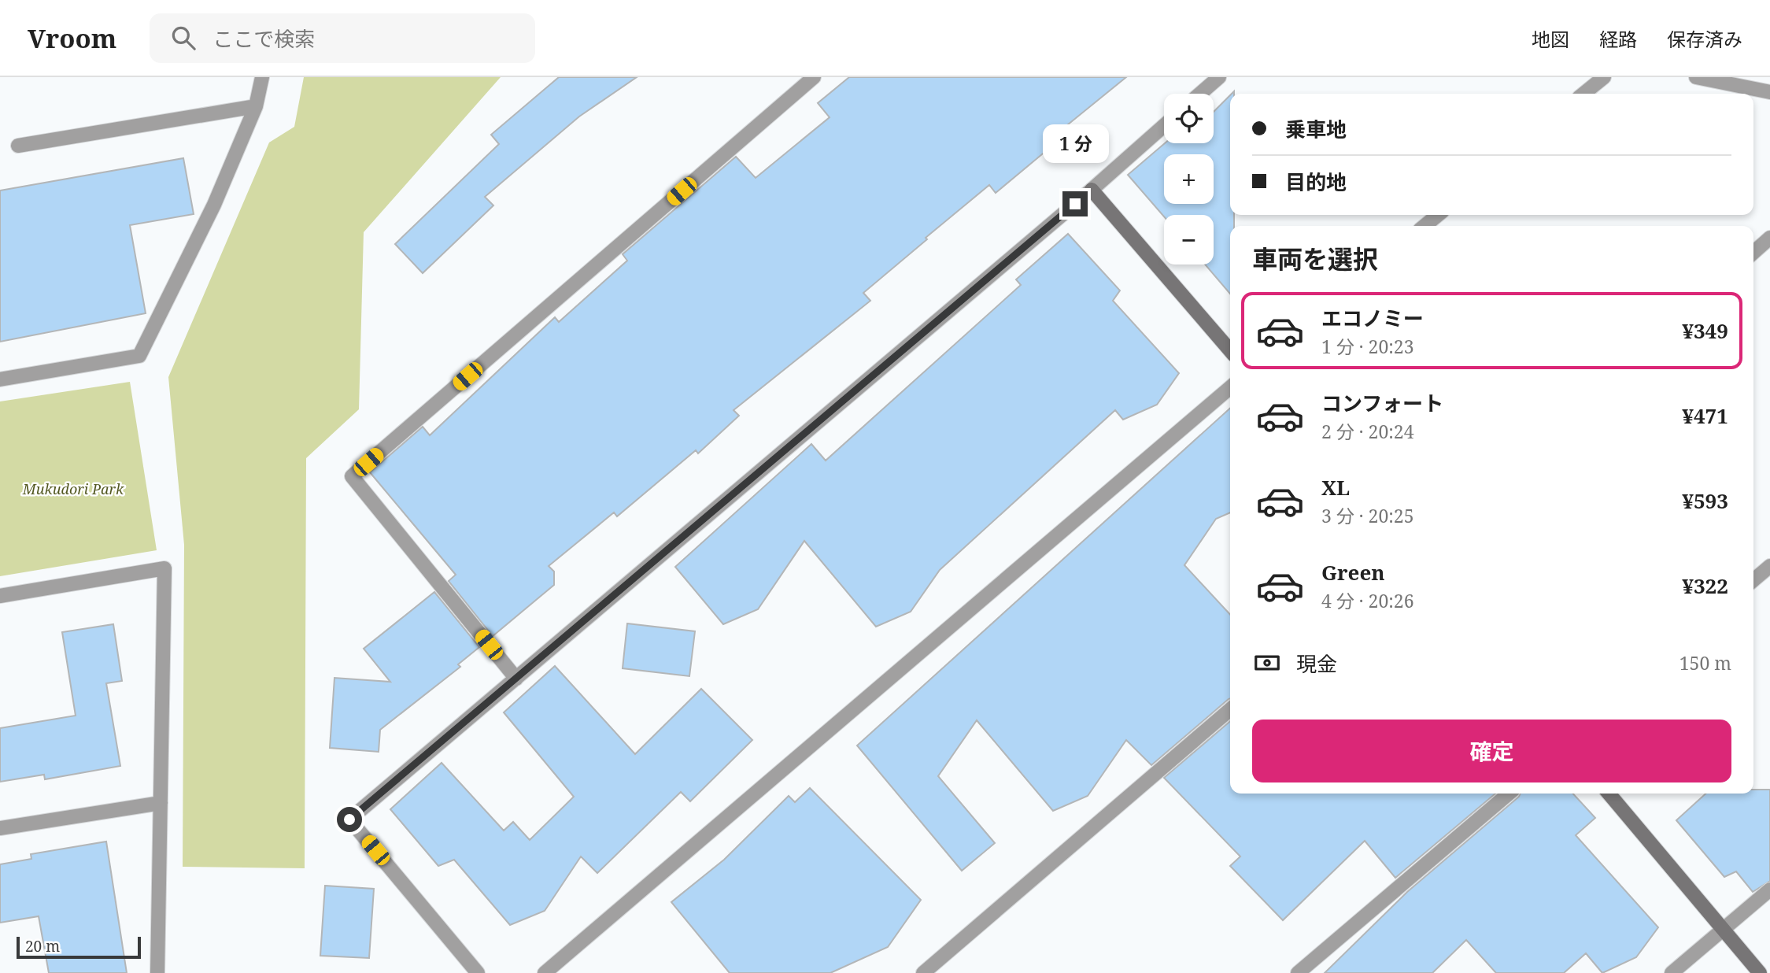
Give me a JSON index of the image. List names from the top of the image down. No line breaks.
{"parks":["Mukudori Park"],"scale_bar":"20 m","page":{"header":"Vroom","search":"ここで検索","nav":["地図","経路","保存済み"],"map_buttons":["+","−"],"banner":["乗車地","目的地"],"bubble":"1 分","heading":"車両を選択","list":[{"name":"エコノミー","note":"1 分 · 20:23","value":"¥349"},{"name":"コンフォート","note":"2 分 · 20:24","value":"¥471"},{"name":"XL","note":"3 分 · 20:25","value":"¥593"},{"name":"Green","note":"4 分 · 20:26","value":"¥322"}],"pay":["現金","150 m"],"buttons":"確定","scale":"20 m"}}
